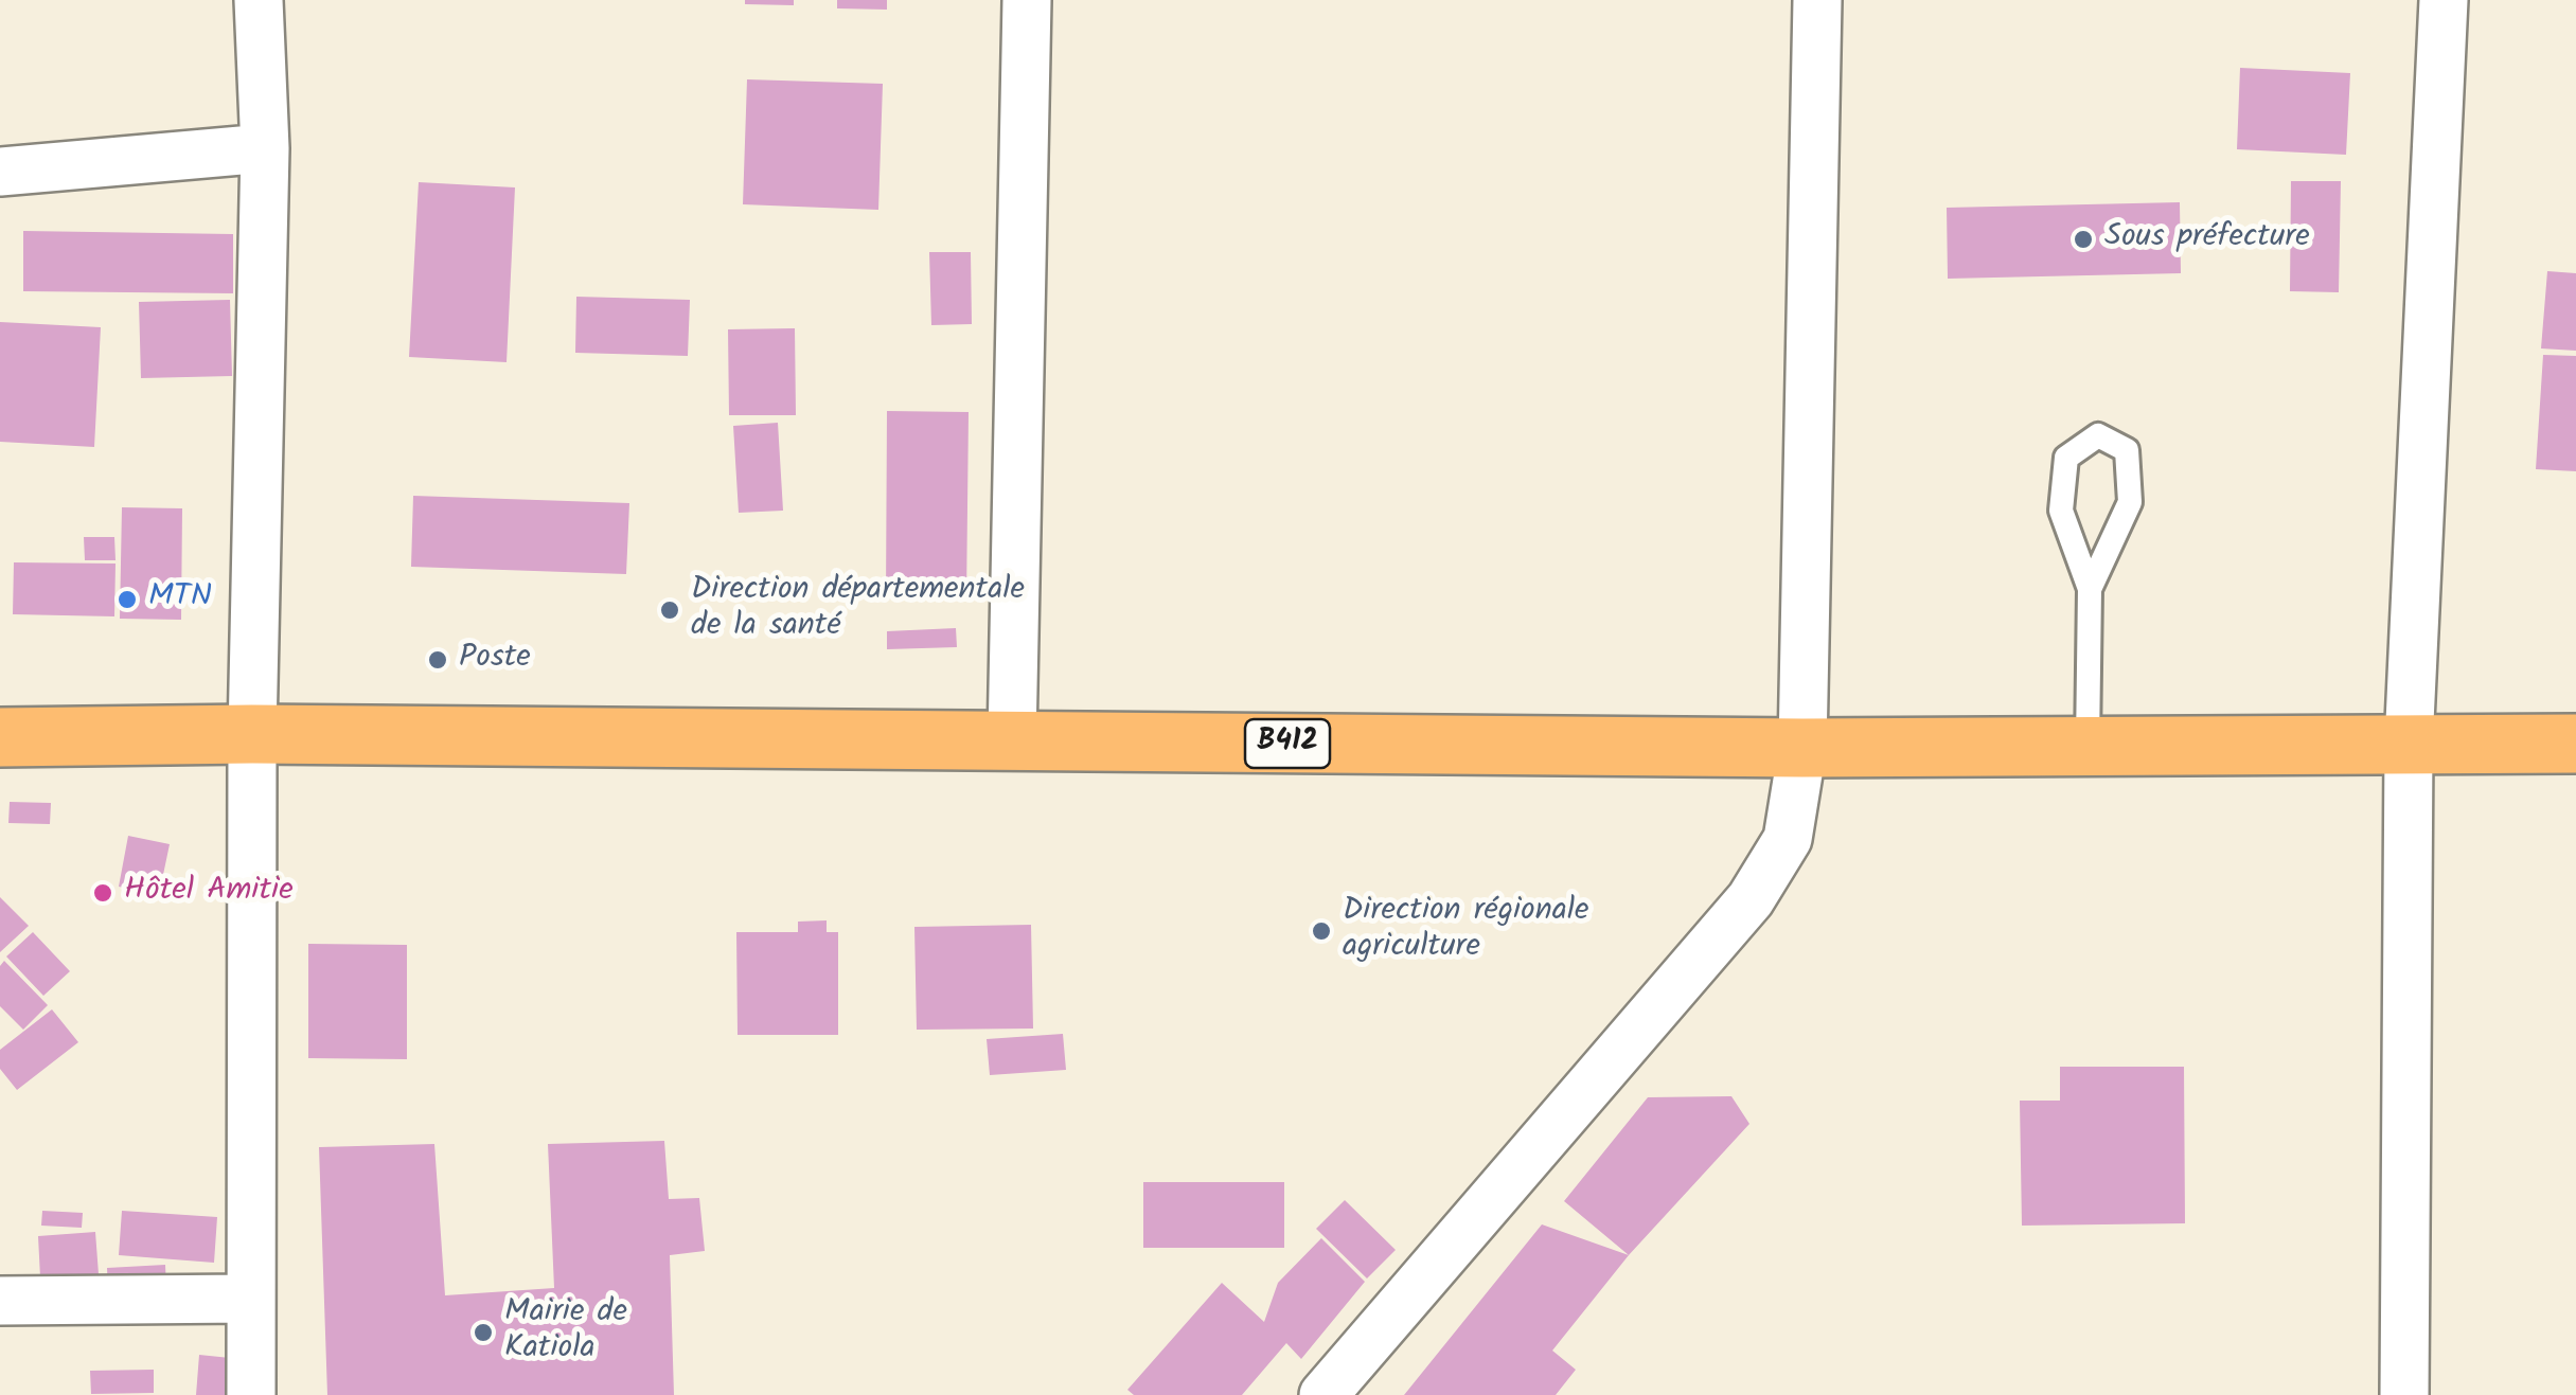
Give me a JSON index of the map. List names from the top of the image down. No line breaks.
{"streets":{"main road":["B412"]},"places":["Sous préfecture","MTN","Direction départementale de la santé","Poste","Hôtel Amitie","Direction régionale agriculture","Mairie de Katiola"]}
